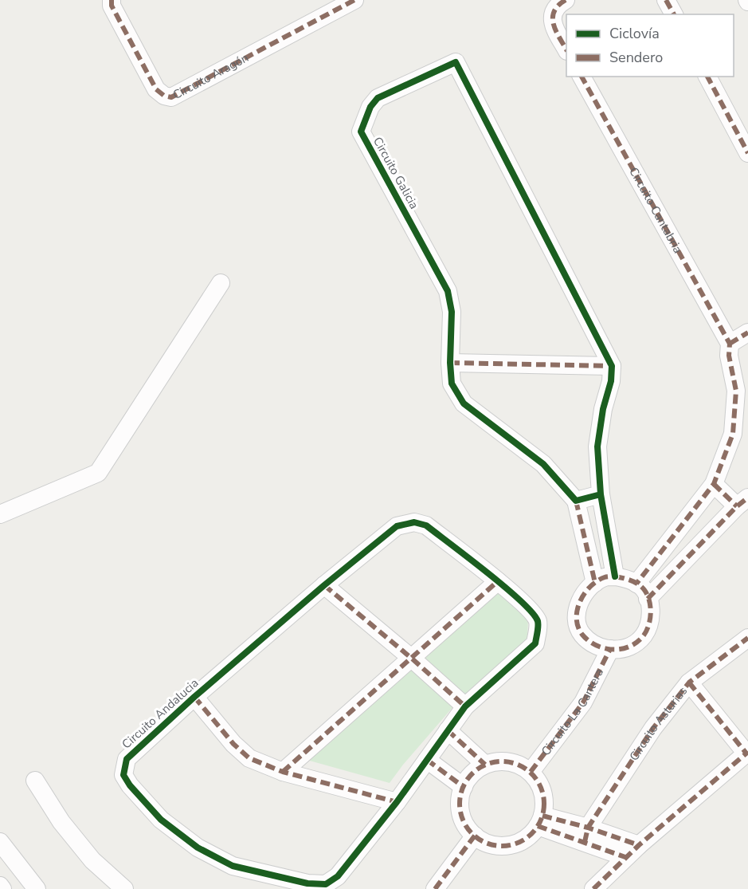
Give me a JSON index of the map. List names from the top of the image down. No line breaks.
{"streets":{"street":["Circuito Aragón","Circuito Galicia","Circuito Cantabria","Circuito La Cantera","Circuito Andalucia","Circuito Asturias"]},"crossings":[["Circuito Galicia","Circuito Cantabria"],["Circuito Galicia","Circuito La Cantera"],["Circuito Cantabria","Circuito La Cantera"]],"legend":["Ciclovía","Sendero"]}
